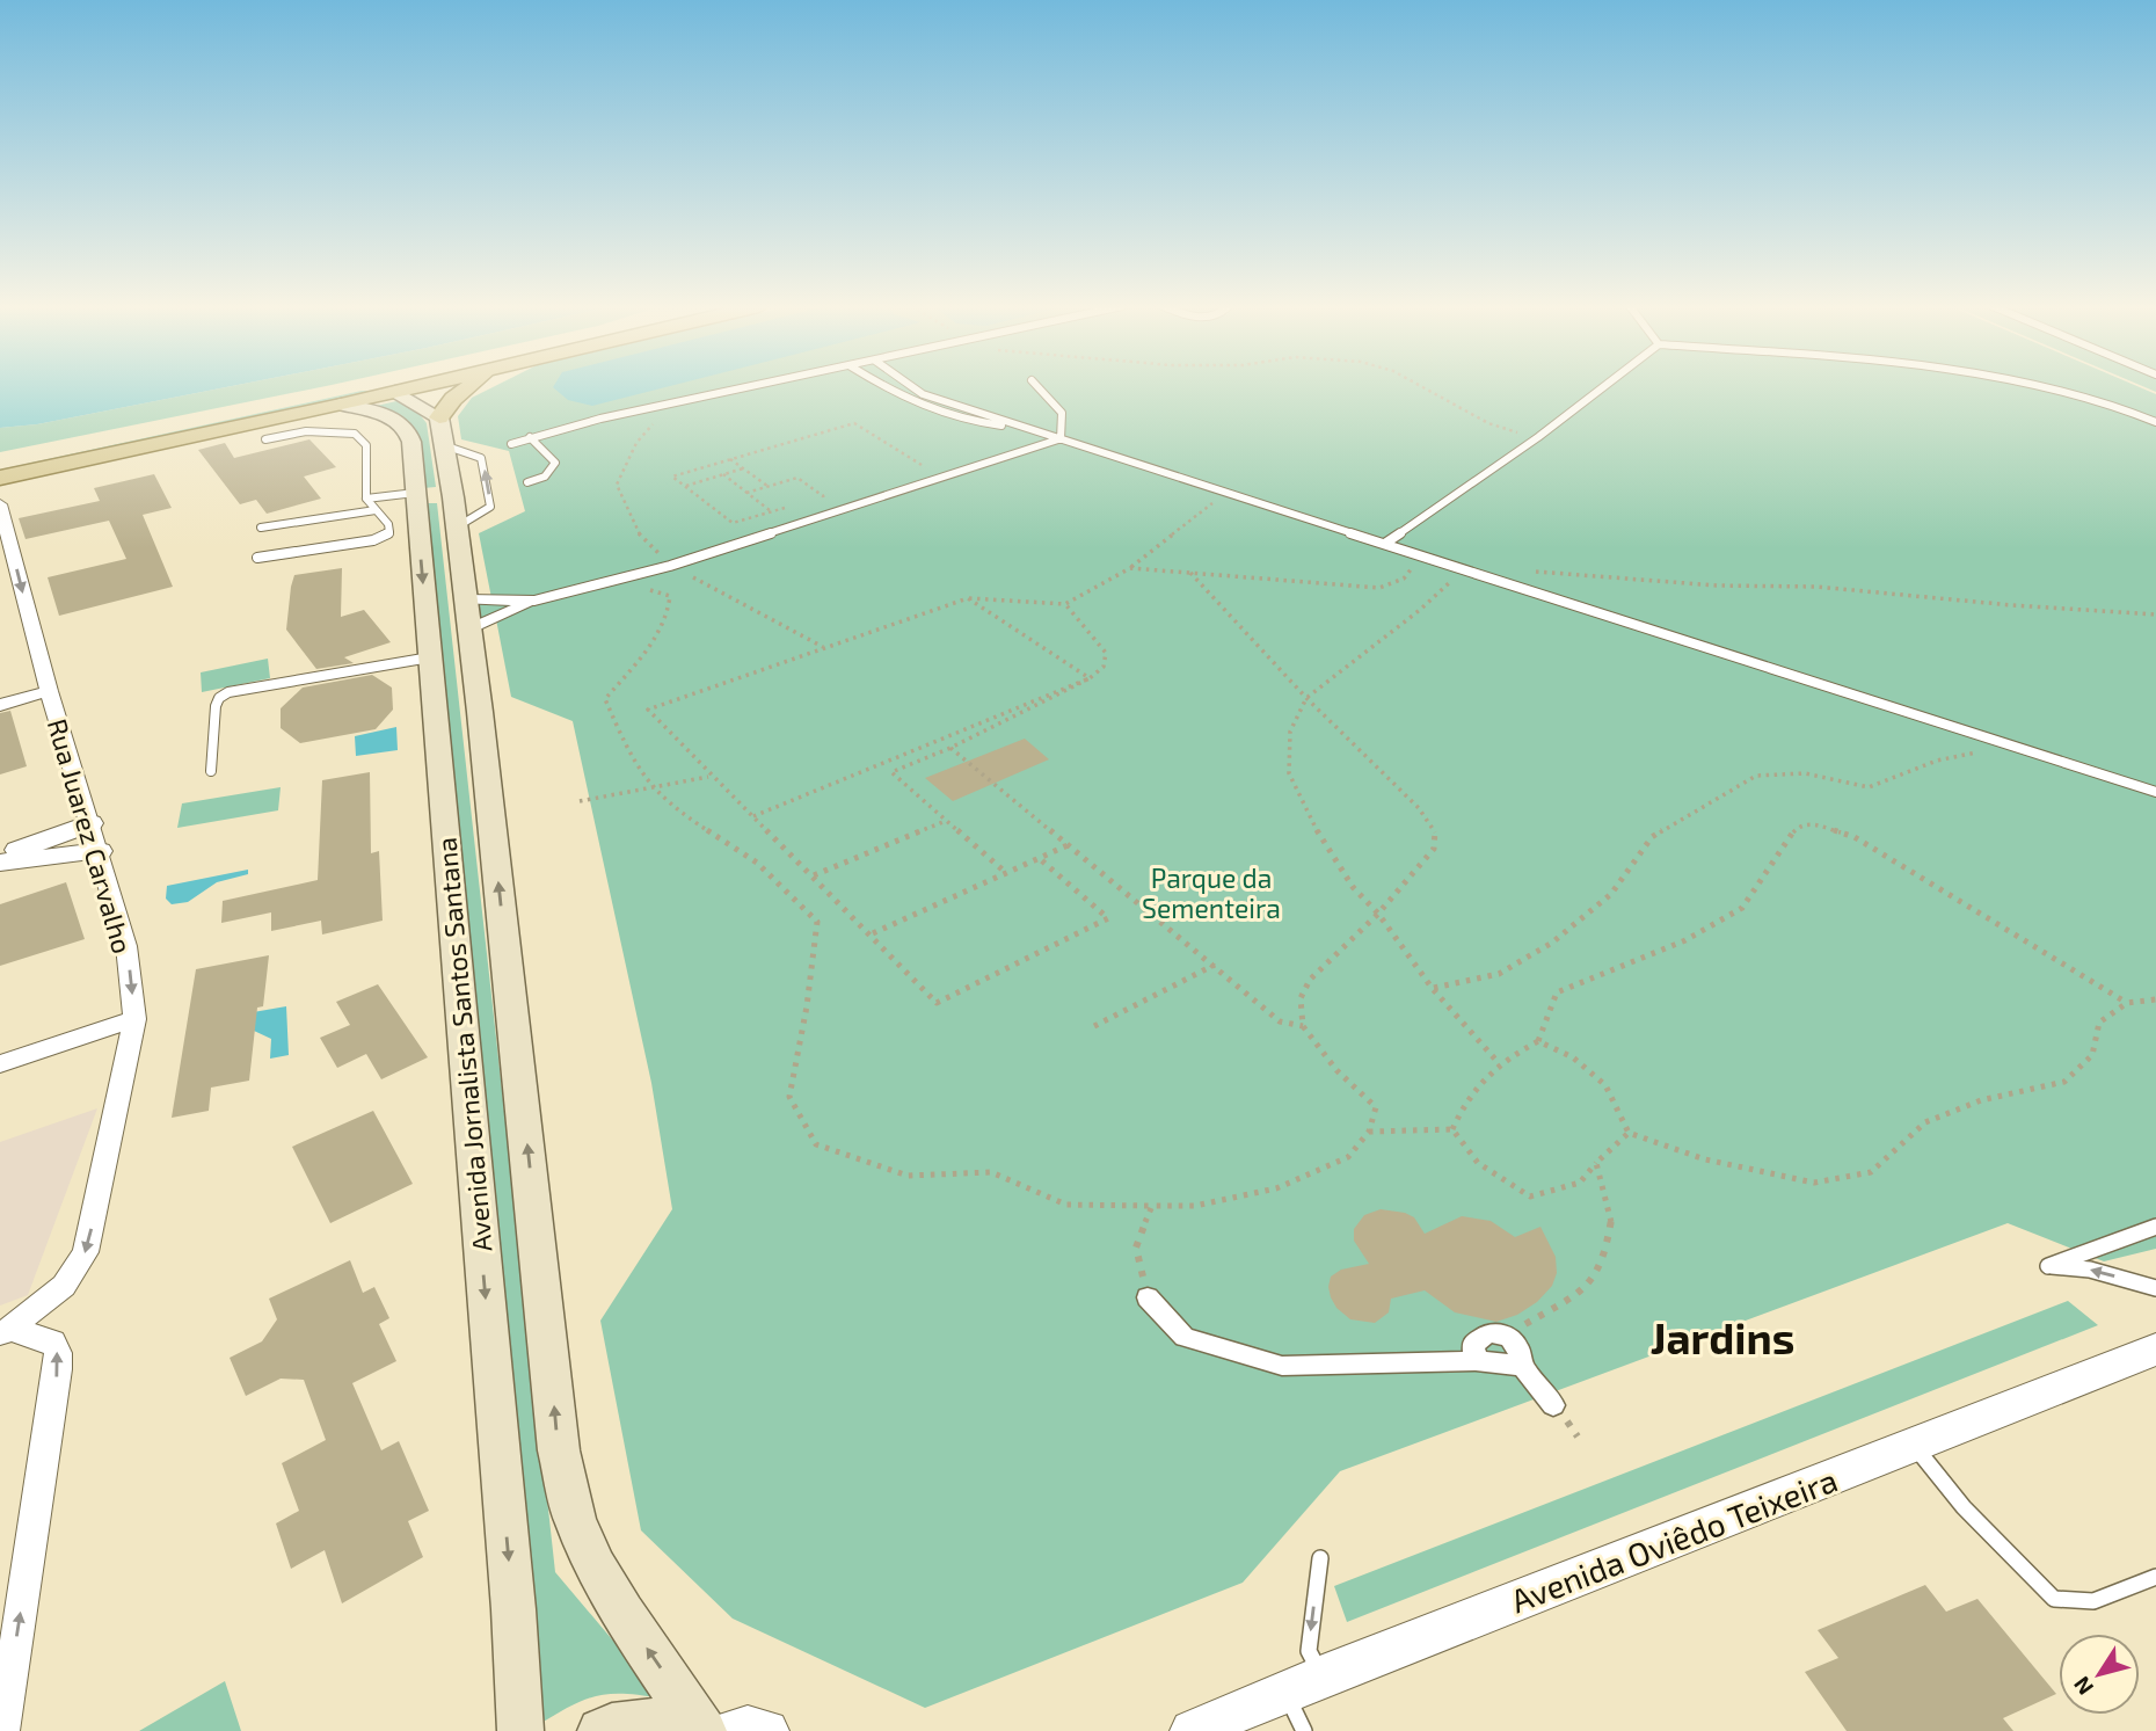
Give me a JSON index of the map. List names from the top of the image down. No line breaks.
{"streets":{"main road":["Avenida Jornalista Santos Santana"],"street":["Rua Juarez Carvalho","Avenida Oviêdo Teixeira"]},"districts":["Jardins"],"parks":["Parque da Sementeira"],"north":"bottom left"}
